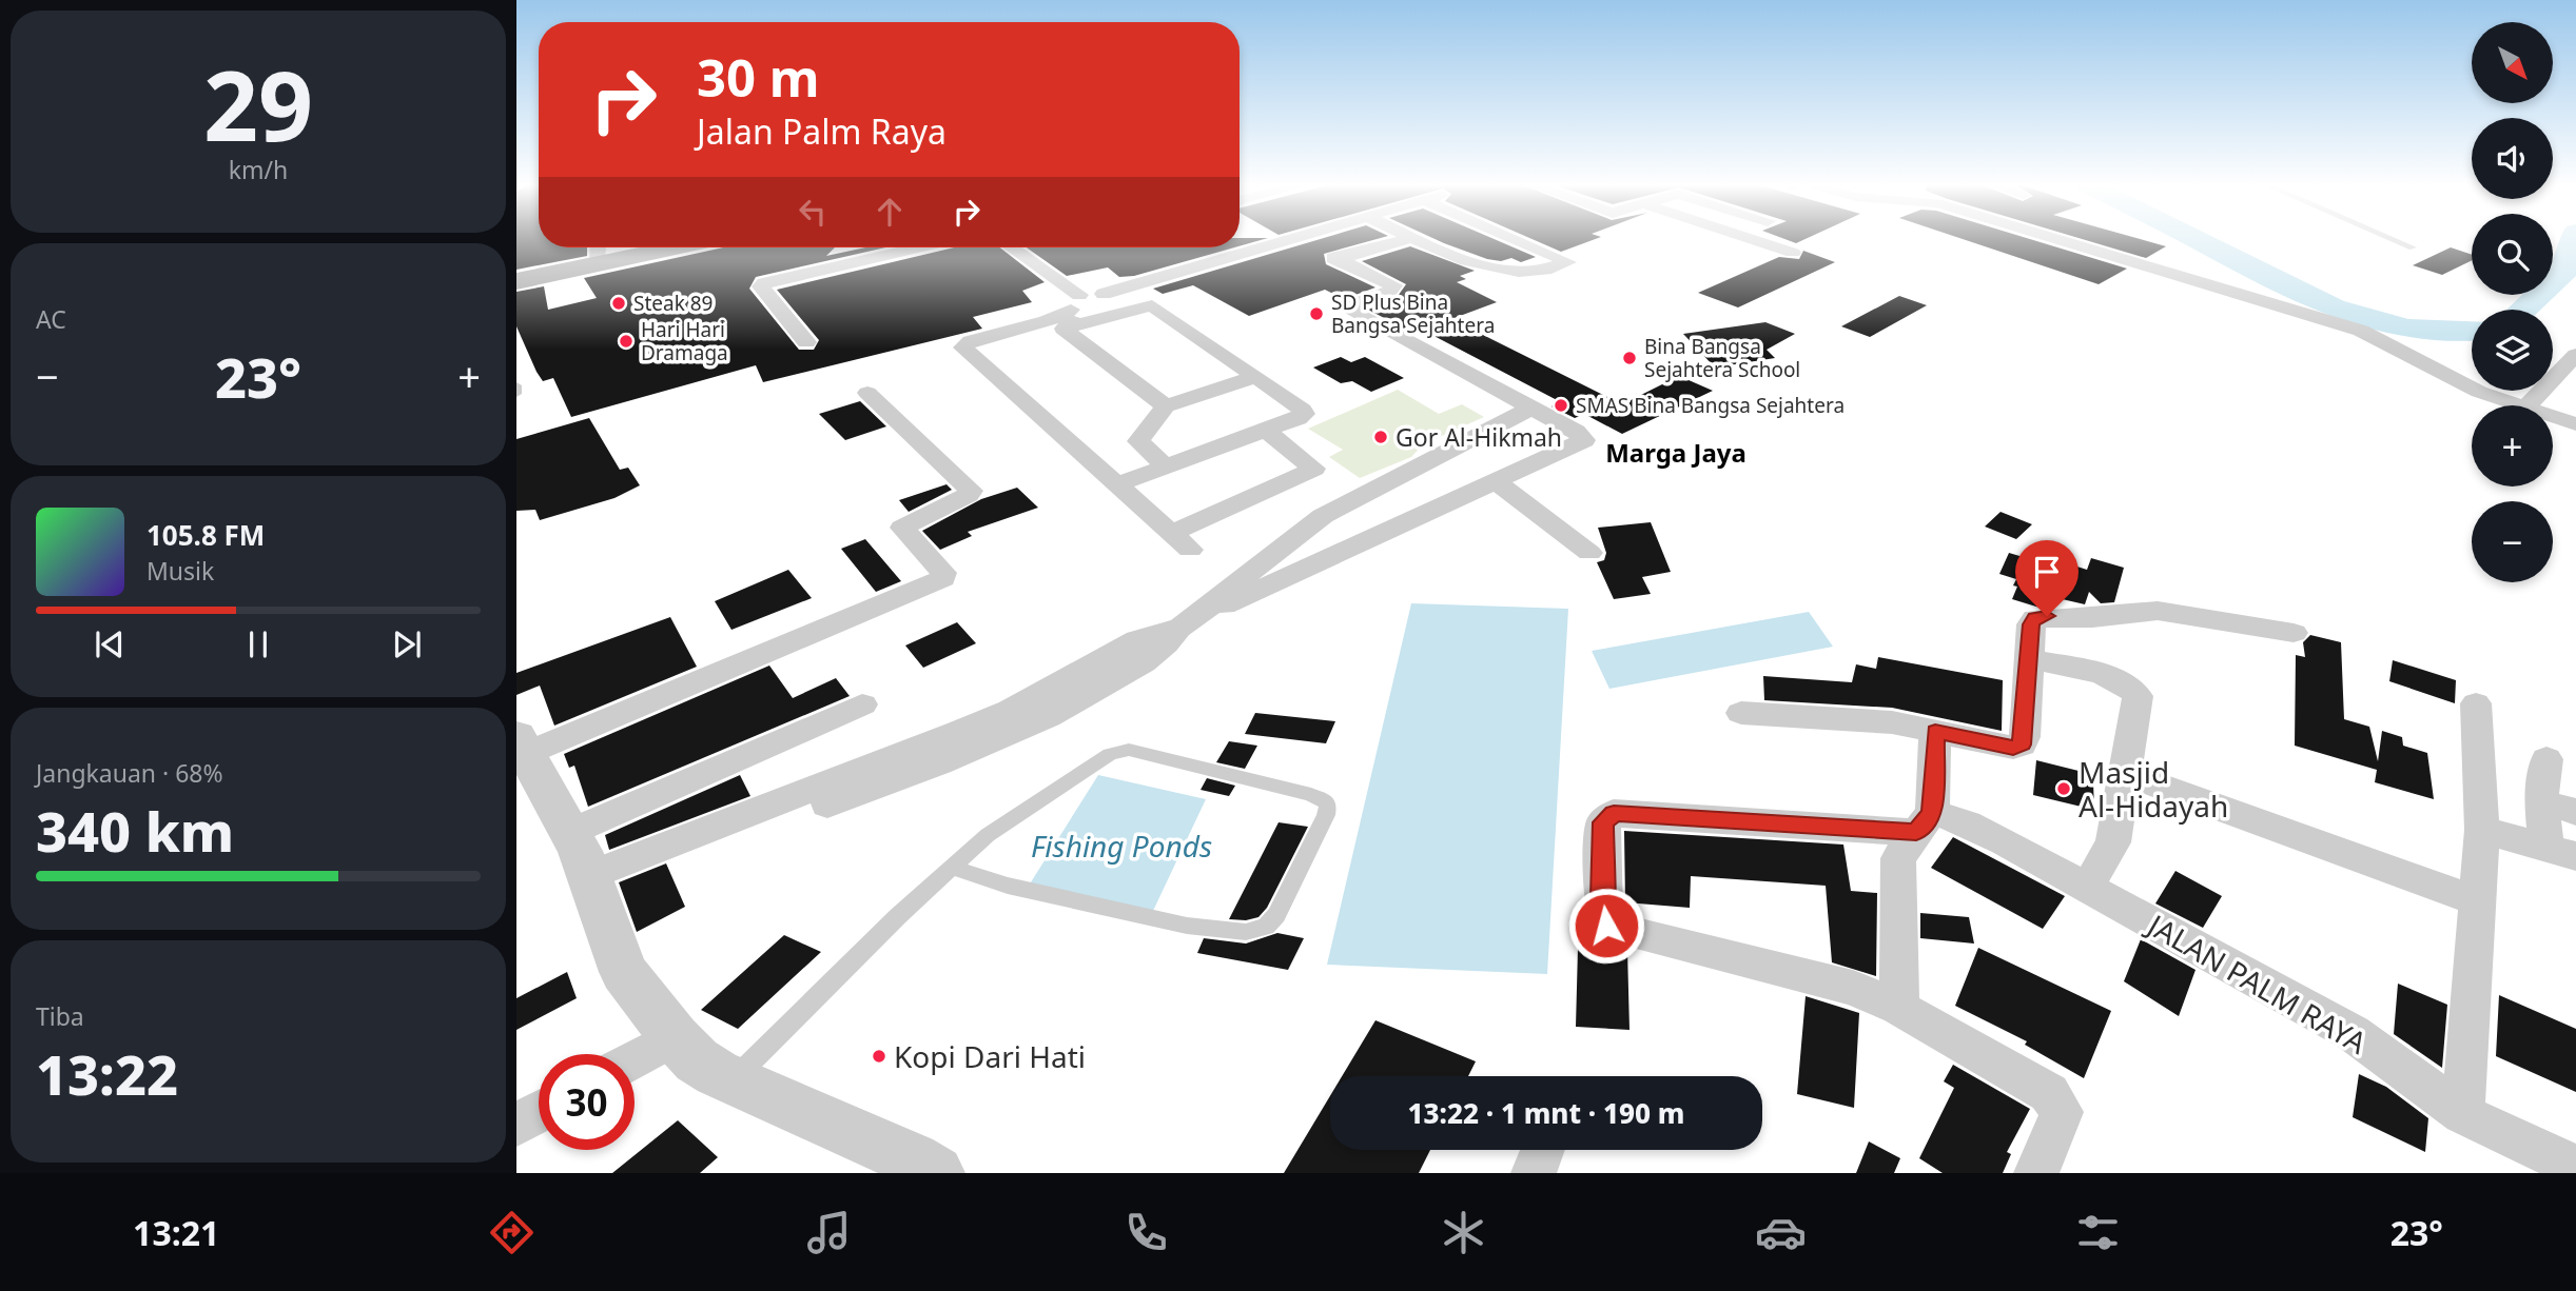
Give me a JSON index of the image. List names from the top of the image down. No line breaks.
{"streets":{"street":["JALAN PALM RAYA"]},"districts":["Marga Jaya"],"water":["Fishing Ponds"],"places":["Steak 89","SD Plus Bina Bangsa Sejahtera","Hari Hari Dramaga","Bina Bangsa Sejahtera School","SMAS Bina Bangsa Sejahtera","Gor Al-Hikmah","Masjid Al-Hidayah","Kopi Dari Hati"],"north":"bottom right","page":{"tile":[["29","km/h"],"AC",["Jangkauan · 68%","340 km"],["Tiba","13:22"]],"map_buttons":["+","−"],"turn":["30 m","Jalan Palm Raya"],"heat":["−","23°","+"],"song":["105.8 FM","Musik"],"limit":"30","trip":"13:22 · 1 mnt · 190 m","tabs":["13:21","23°"]}}
